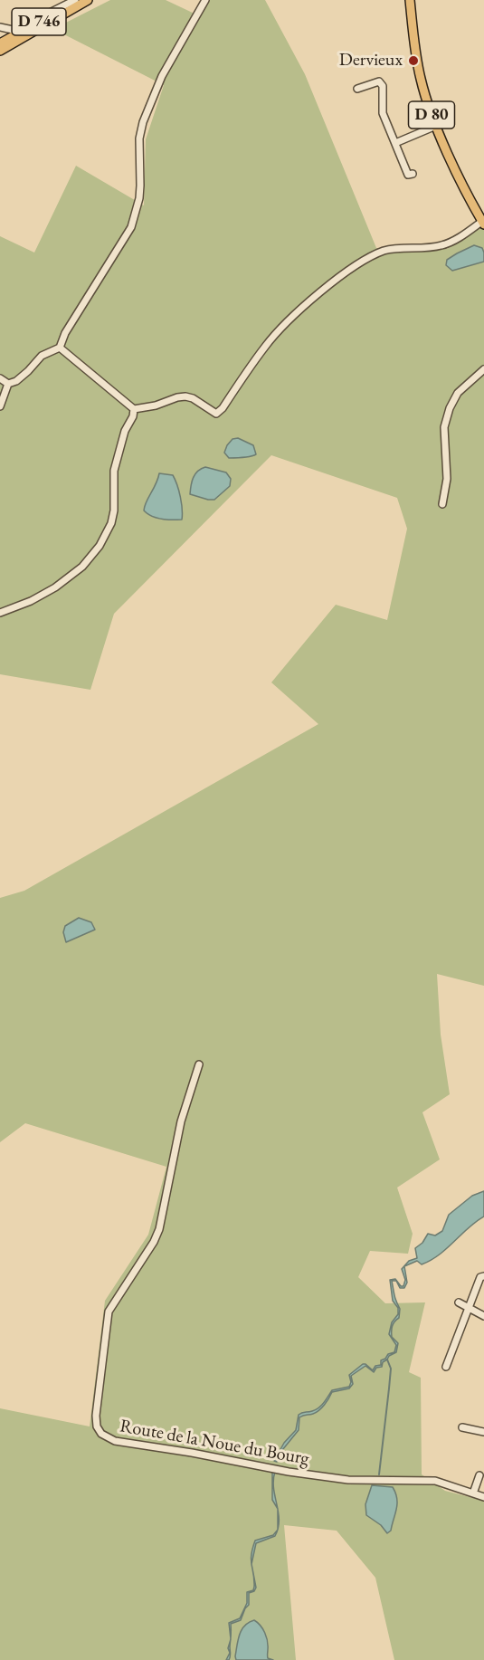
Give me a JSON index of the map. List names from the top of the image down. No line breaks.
{"streets":{"main road":["D 746","D 80"],"street":["Route de la Noue du Bourg"]},"places":["Dervieux"]}
